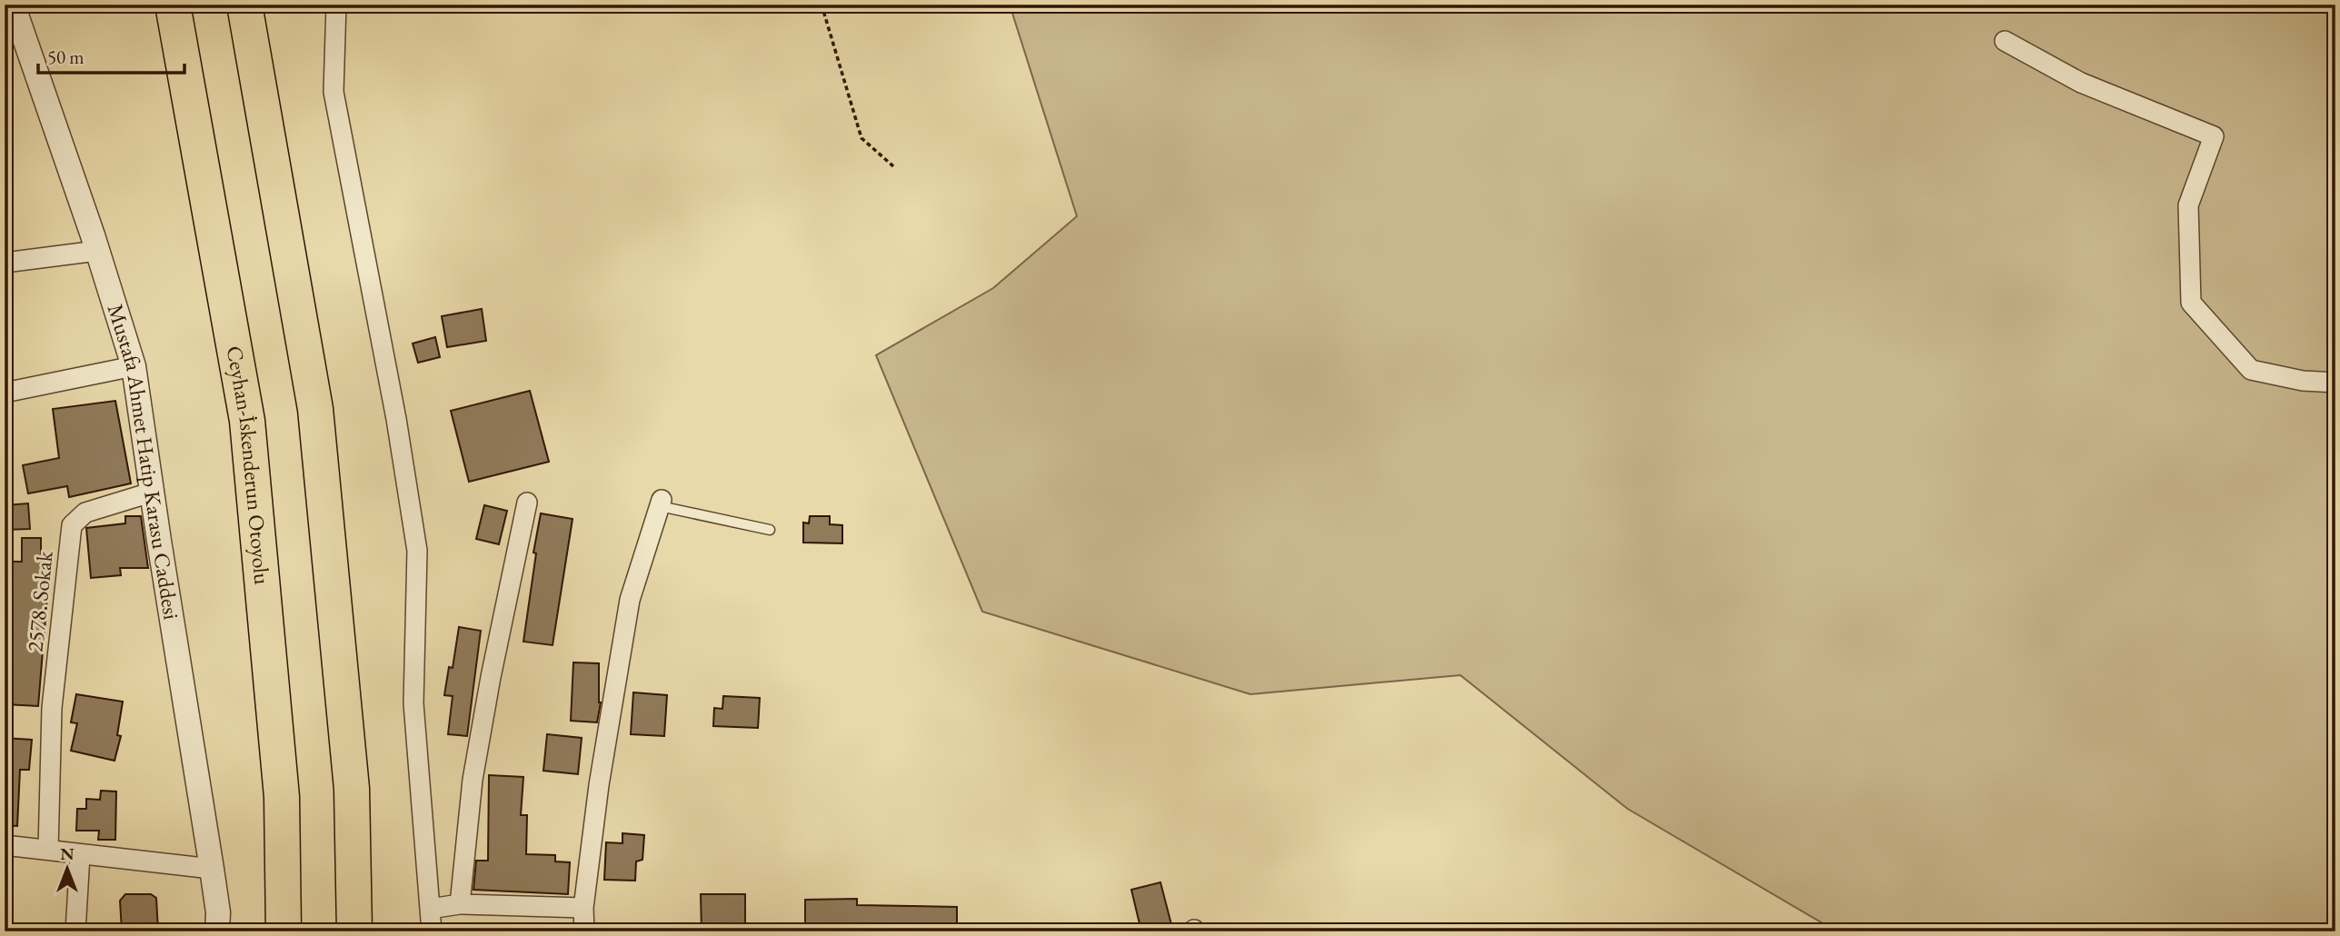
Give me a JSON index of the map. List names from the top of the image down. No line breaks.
{"streets":{"highway":["Ceyhan-İskenderun Otoyolu"],"street":["Mustafa Ahmet Hatip Karasu Caddesi","2578. Sokak"]},"crossings":[["Mustafa Ahmet Hatip Karasu Caddesi","2578. Sokak"]],"scale_bar":"50 m","north":"top"}
